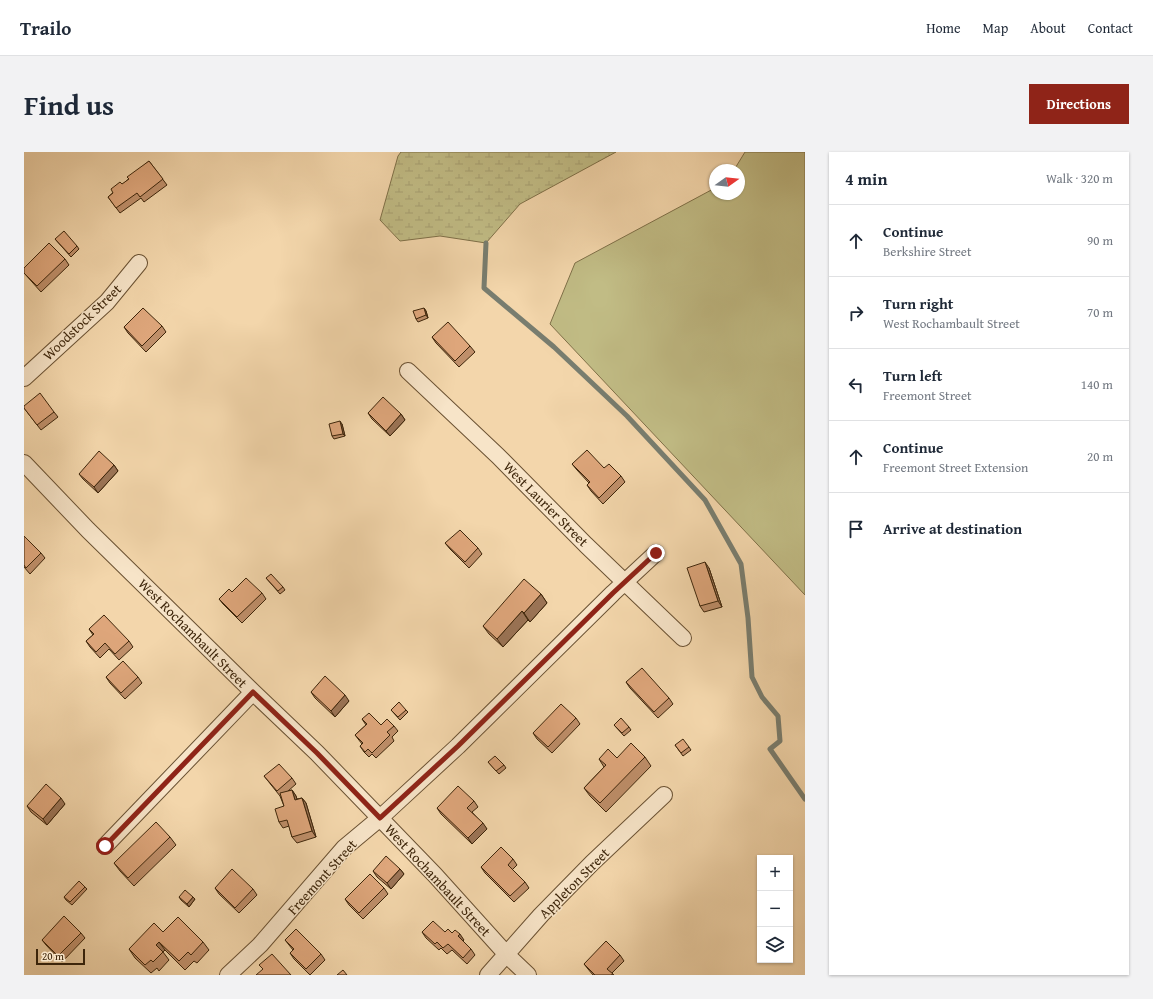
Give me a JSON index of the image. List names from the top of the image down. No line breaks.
{"streets":{"street":["Woodstock Street","West Laurier Street","West Rochambault Street","Freemont Street","Appleton Street"]},"crossings":[["West Laurier Street","Freemont Street"],["West Rochambault Street","Freemont Street"],["West Rochambault Street","Appleton Street"]],"scale_bar":"20 m","north":"right","page":{"header":"Trailo","nav":["Home","Map","About","Contact"],"title":"Find us","buttons":"Directions","heading":["4 min","Walk · 320 m"],"list":[["Continue","Berkshire Street","90 m"],["Turn right","West Rochambault Street","70 m"],["Turn left","Freemont Street","140 m"],["Continue","Freemont Street Extension","20 m"],"Arrive at destination"],"map_buttons":["+","−"],"scale":"20 m"}}
